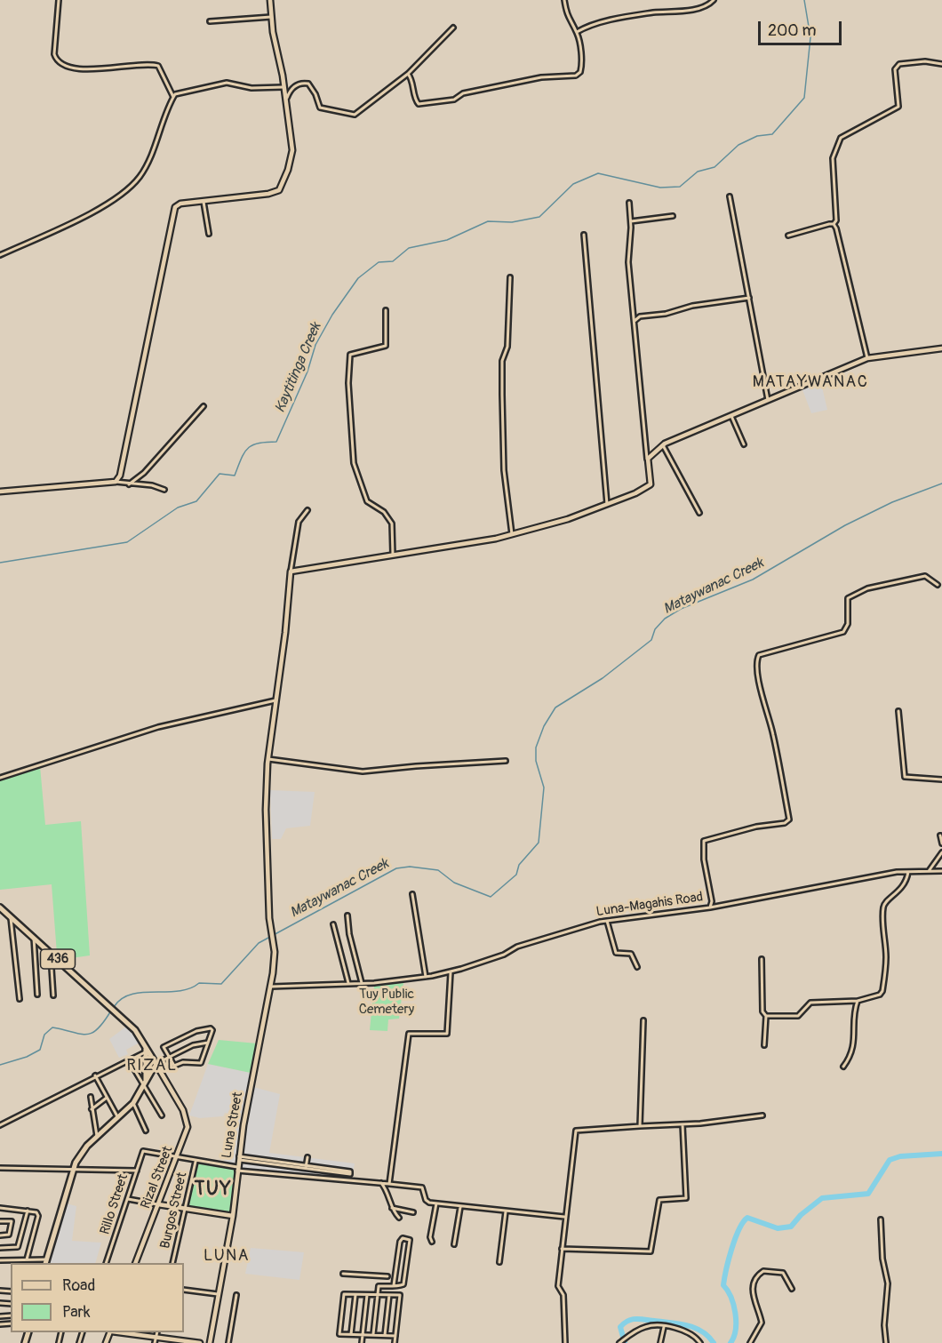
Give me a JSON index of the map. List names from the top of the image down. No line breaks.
{"streets":{"main road":["436"],"street":["Luna-Magahis Road","Luna Street","Rizal Street","Rillo Street","Burgos Street"]},"crossings":[["Luna-Magahis Road","Luna Street"],["436","Rizal Street"],["Rizal Street","Rillo Street"]],"districts":["MATAYWANAC","RIZAL","TUY","LUNA"],"water":["Kaytitinga Creek","Mataywanac Creek"],"parks":["Tuy Public Cemetery"],"legend":["Road","Park"],"scale_bar":"200 m"}
